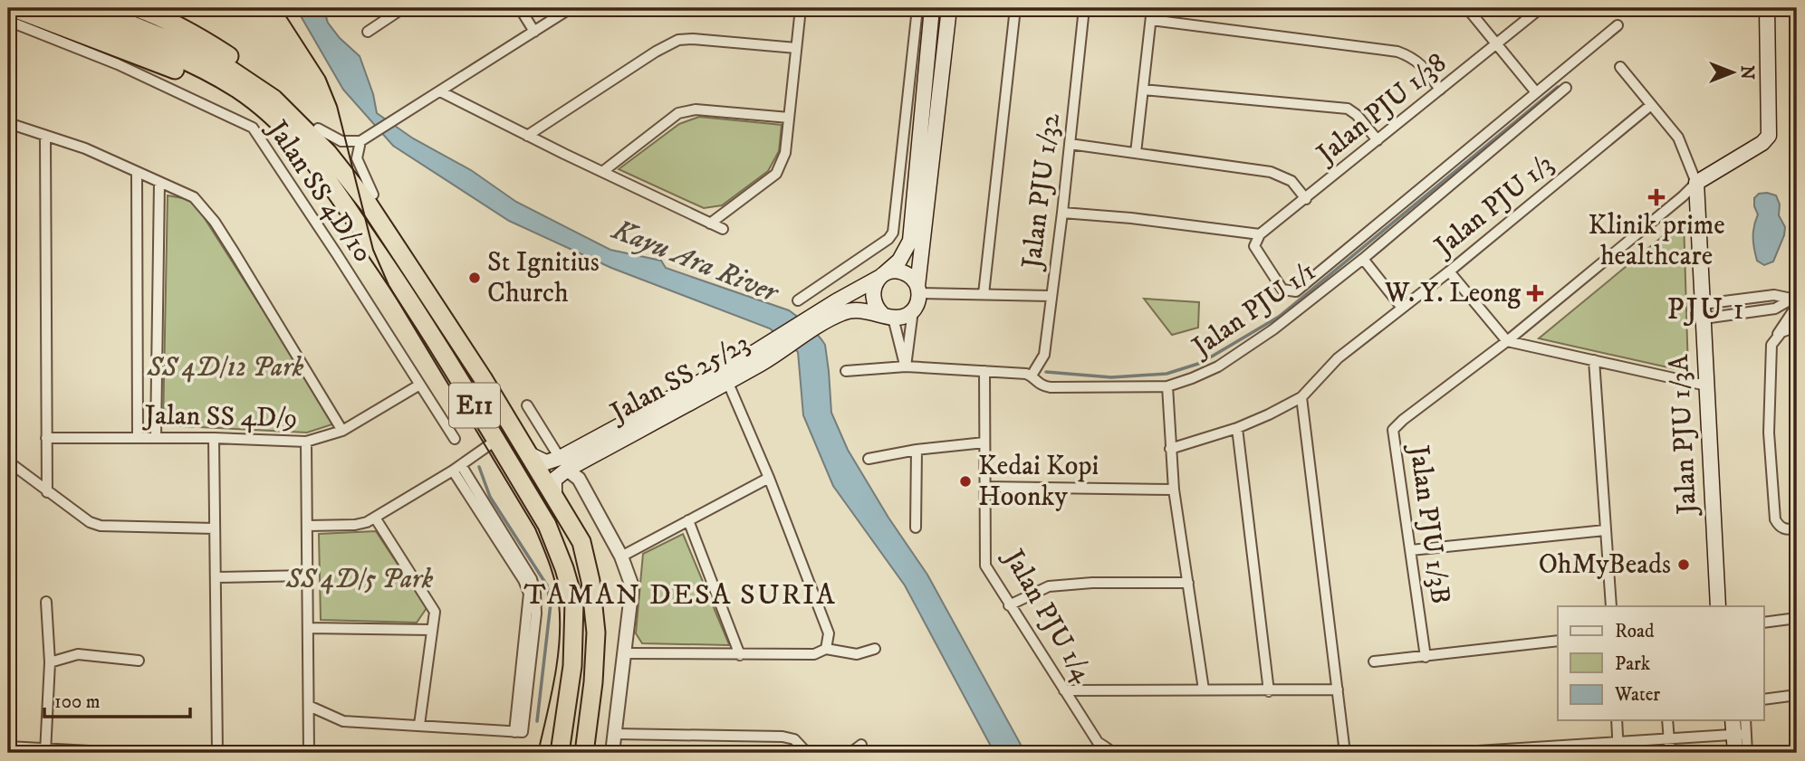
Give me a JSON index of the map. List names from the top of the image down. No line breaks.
{"streets":{"highway":["E11"],"main road":["Jalan SS 25/23","Jalan PJU 1/3A"],"street":["Jalan PJU 1/38","Jalan PJU 1/32","Jalan SS 4D/10","Jalan PJU 1/3","Jalan PJU 1/1","Jalan SS 4D/9","Jalan PJU 1/3B","Jalan PJU 1/4"]},"crossings":[["Jalan PJU 1/38","Jalan PJU 1/1"],["Jalan PJU 1/32","Jalan PJU 1/1"],["Jalan SS 4D/10","Jalan SS 4D/9"],["Jalan PJU 1/1","Jalan PJU 1/4"]],"districts":["PJU 1","TAMAN DESA SURIA"],"water":["Kayu Ara River"],"parks":["SS 4D/12 Park","SS 4D/5 Park"],"places":{"health":["Klinik prime healthcare","W. Y. Leong"],"other":["St Ignitius Church","Kedai Kopi Hoonky","OhMyBeads"]},"legend":["Road","Park","Water"],"scale_bar":"100 m","north":"right"}
